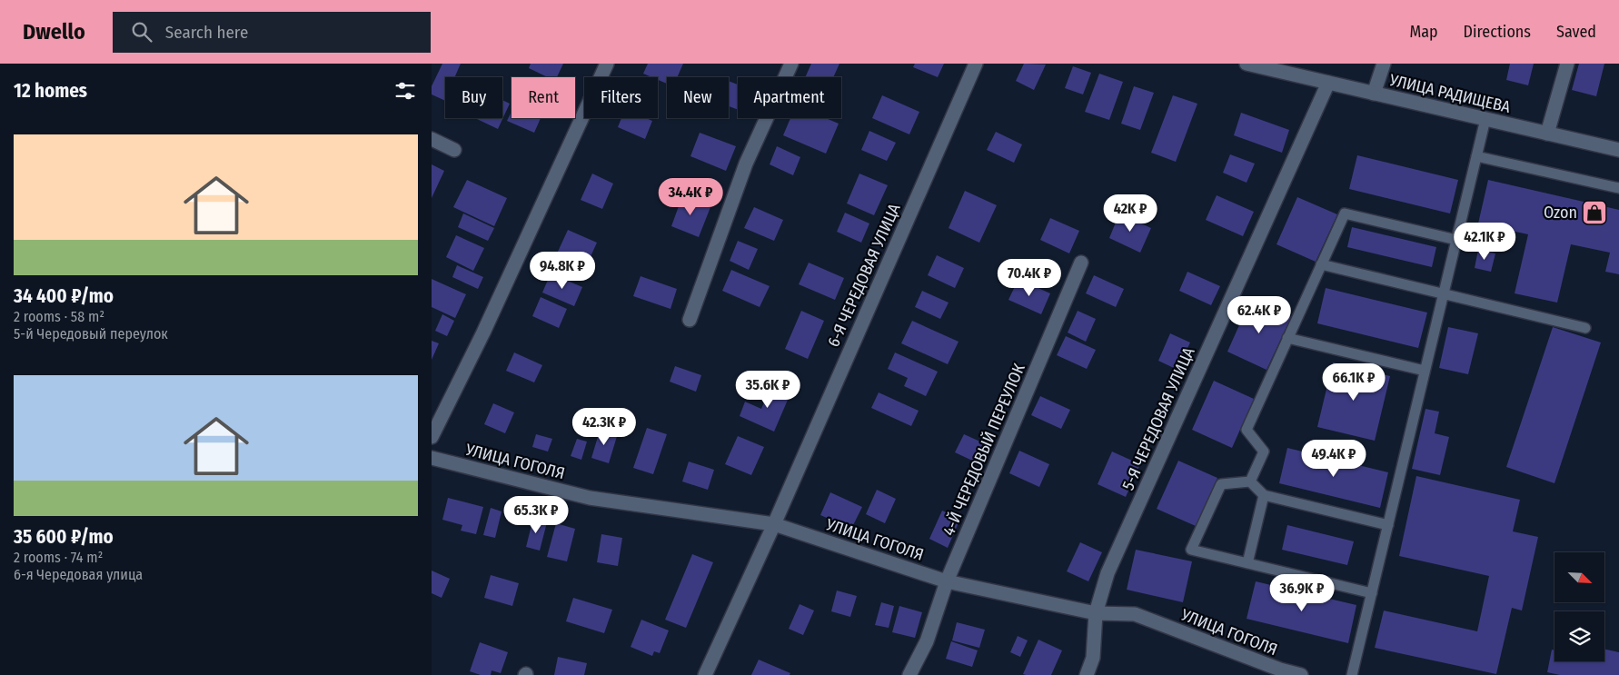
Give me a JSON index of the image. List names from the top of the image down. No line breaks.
{"streets":{"street":["УЛИЦА РАДИЩЕВА","6-Я ЧЕРЕДОВАЯ УЛИЦА","5-Я ЧЕРЕДОВАЯ УЛИЦА","4-Й ЧЕРЕДОВЫЙ ПЕРЕУЛОК","УЛИЦА ГОГОЛЯ"]},"crossings":[["УЛИЦА РАДИЩЕВА","5-Я ЧЕРЕДОВАЯ УЛИЦА"],["6-Я ЧЕРЕДОВАЯ УЛИЦА","УЛИЦА ГОГОЛЯ"],["5-Я ЧЕРЕДОВАЯ УЛИЦА","УЛИЦА ГОГОЛЯ"],["4-Й ЧЕРЕДОВЫЙ ПЕРЕУЛОК","УЛИЦА ГОГОЛЯ"]],"places":{"shop":["Ozon"]},"north":"bottom right","page":{"header":"Dwello","search":"Search here","nav":["Map","Directions","Saved"],"heading":"12 homes","chip":["Buy","Rent","Filters","New","Apartment"],"list":[{"name":"34 400 ₽/mo","note":"2 rooms · 58 m² · 5-й Чередовый переулок"},{"name":"35 600 ₽/mo","note":"2 rooms · 74 m² · 6-я Чередовая улица"}],"price":["34.4K ₽","42K ₽","42.1K ₽","94.8K ₽","70.4K ₽","62.4K ₽","66.1K ₽","35.6K ₽","42.3K ₽","49.4K ₽","65.3K ₽","36.9K ₽"]}}
